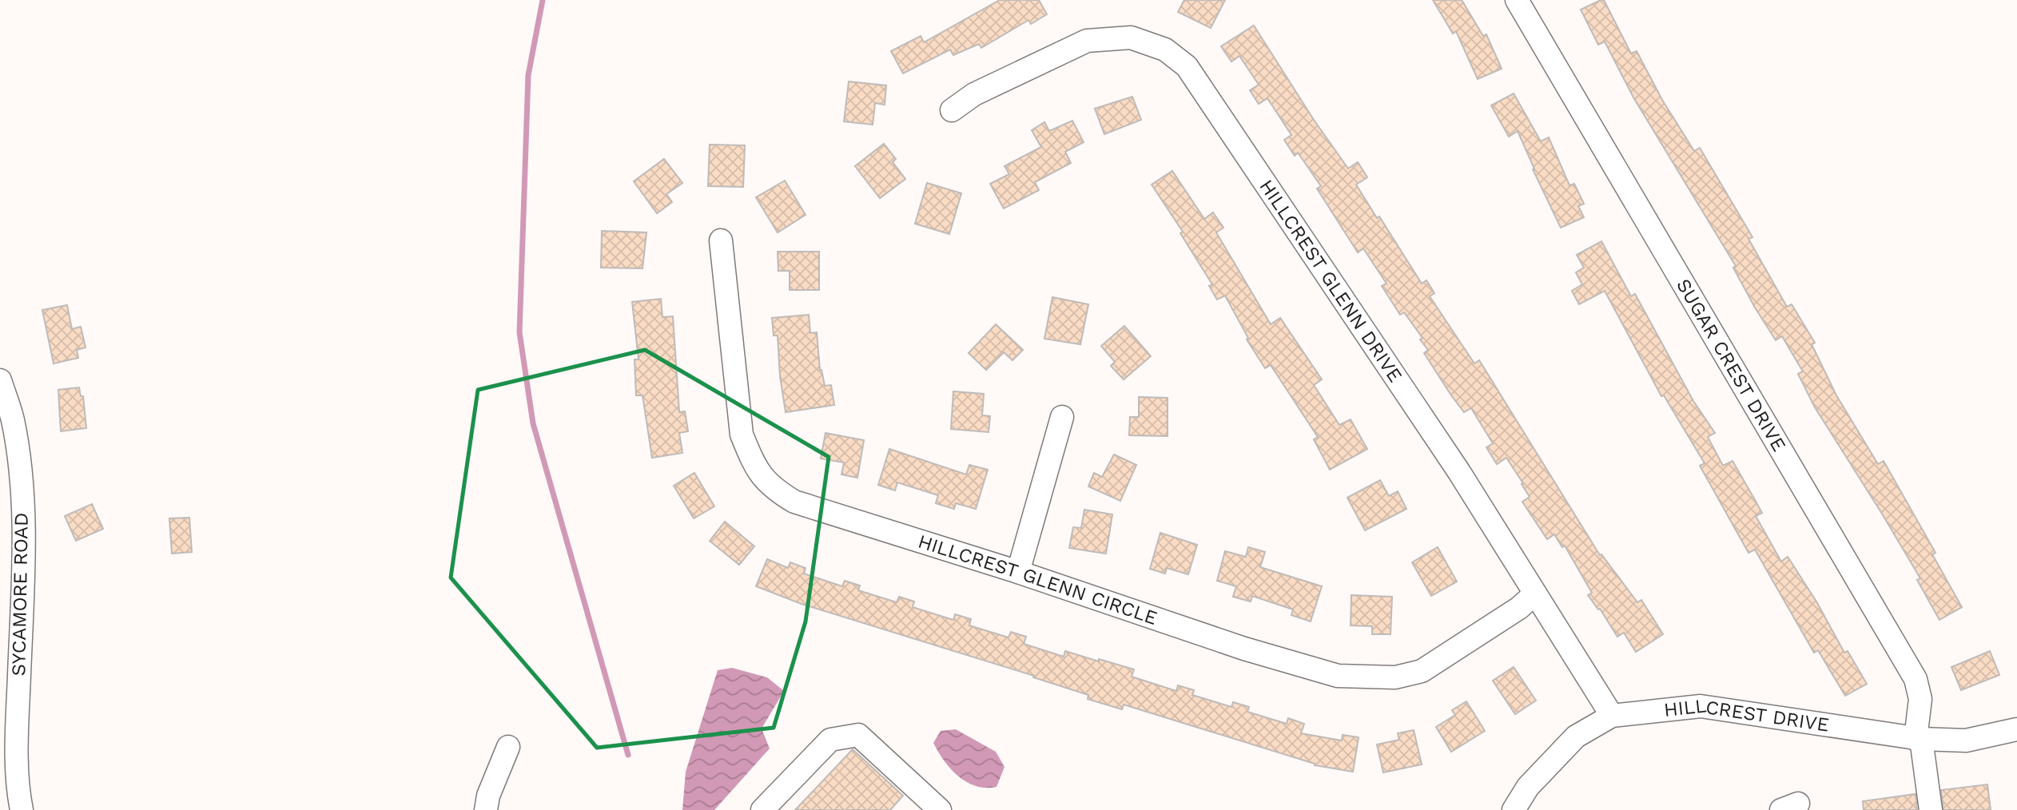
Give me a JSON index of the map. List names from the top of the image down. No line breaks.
{"streets":{"street":["HILLCREST GLENN DRIVE","SUGAR CREST DRIVE","HILLCREST GLENN CIRCLE","SYCAMORE ROAD","HILLCREST DRIVE"]},"crossings":[["HILLCREST GLENN DRIVE","HILLCREST GLENN CIRCLE"],["HILLCREST GLENN DRIVE","HILLCREST DRIVE"],["SUGAR CREST DRIVE","HILLCREST DRIVE"]]}
